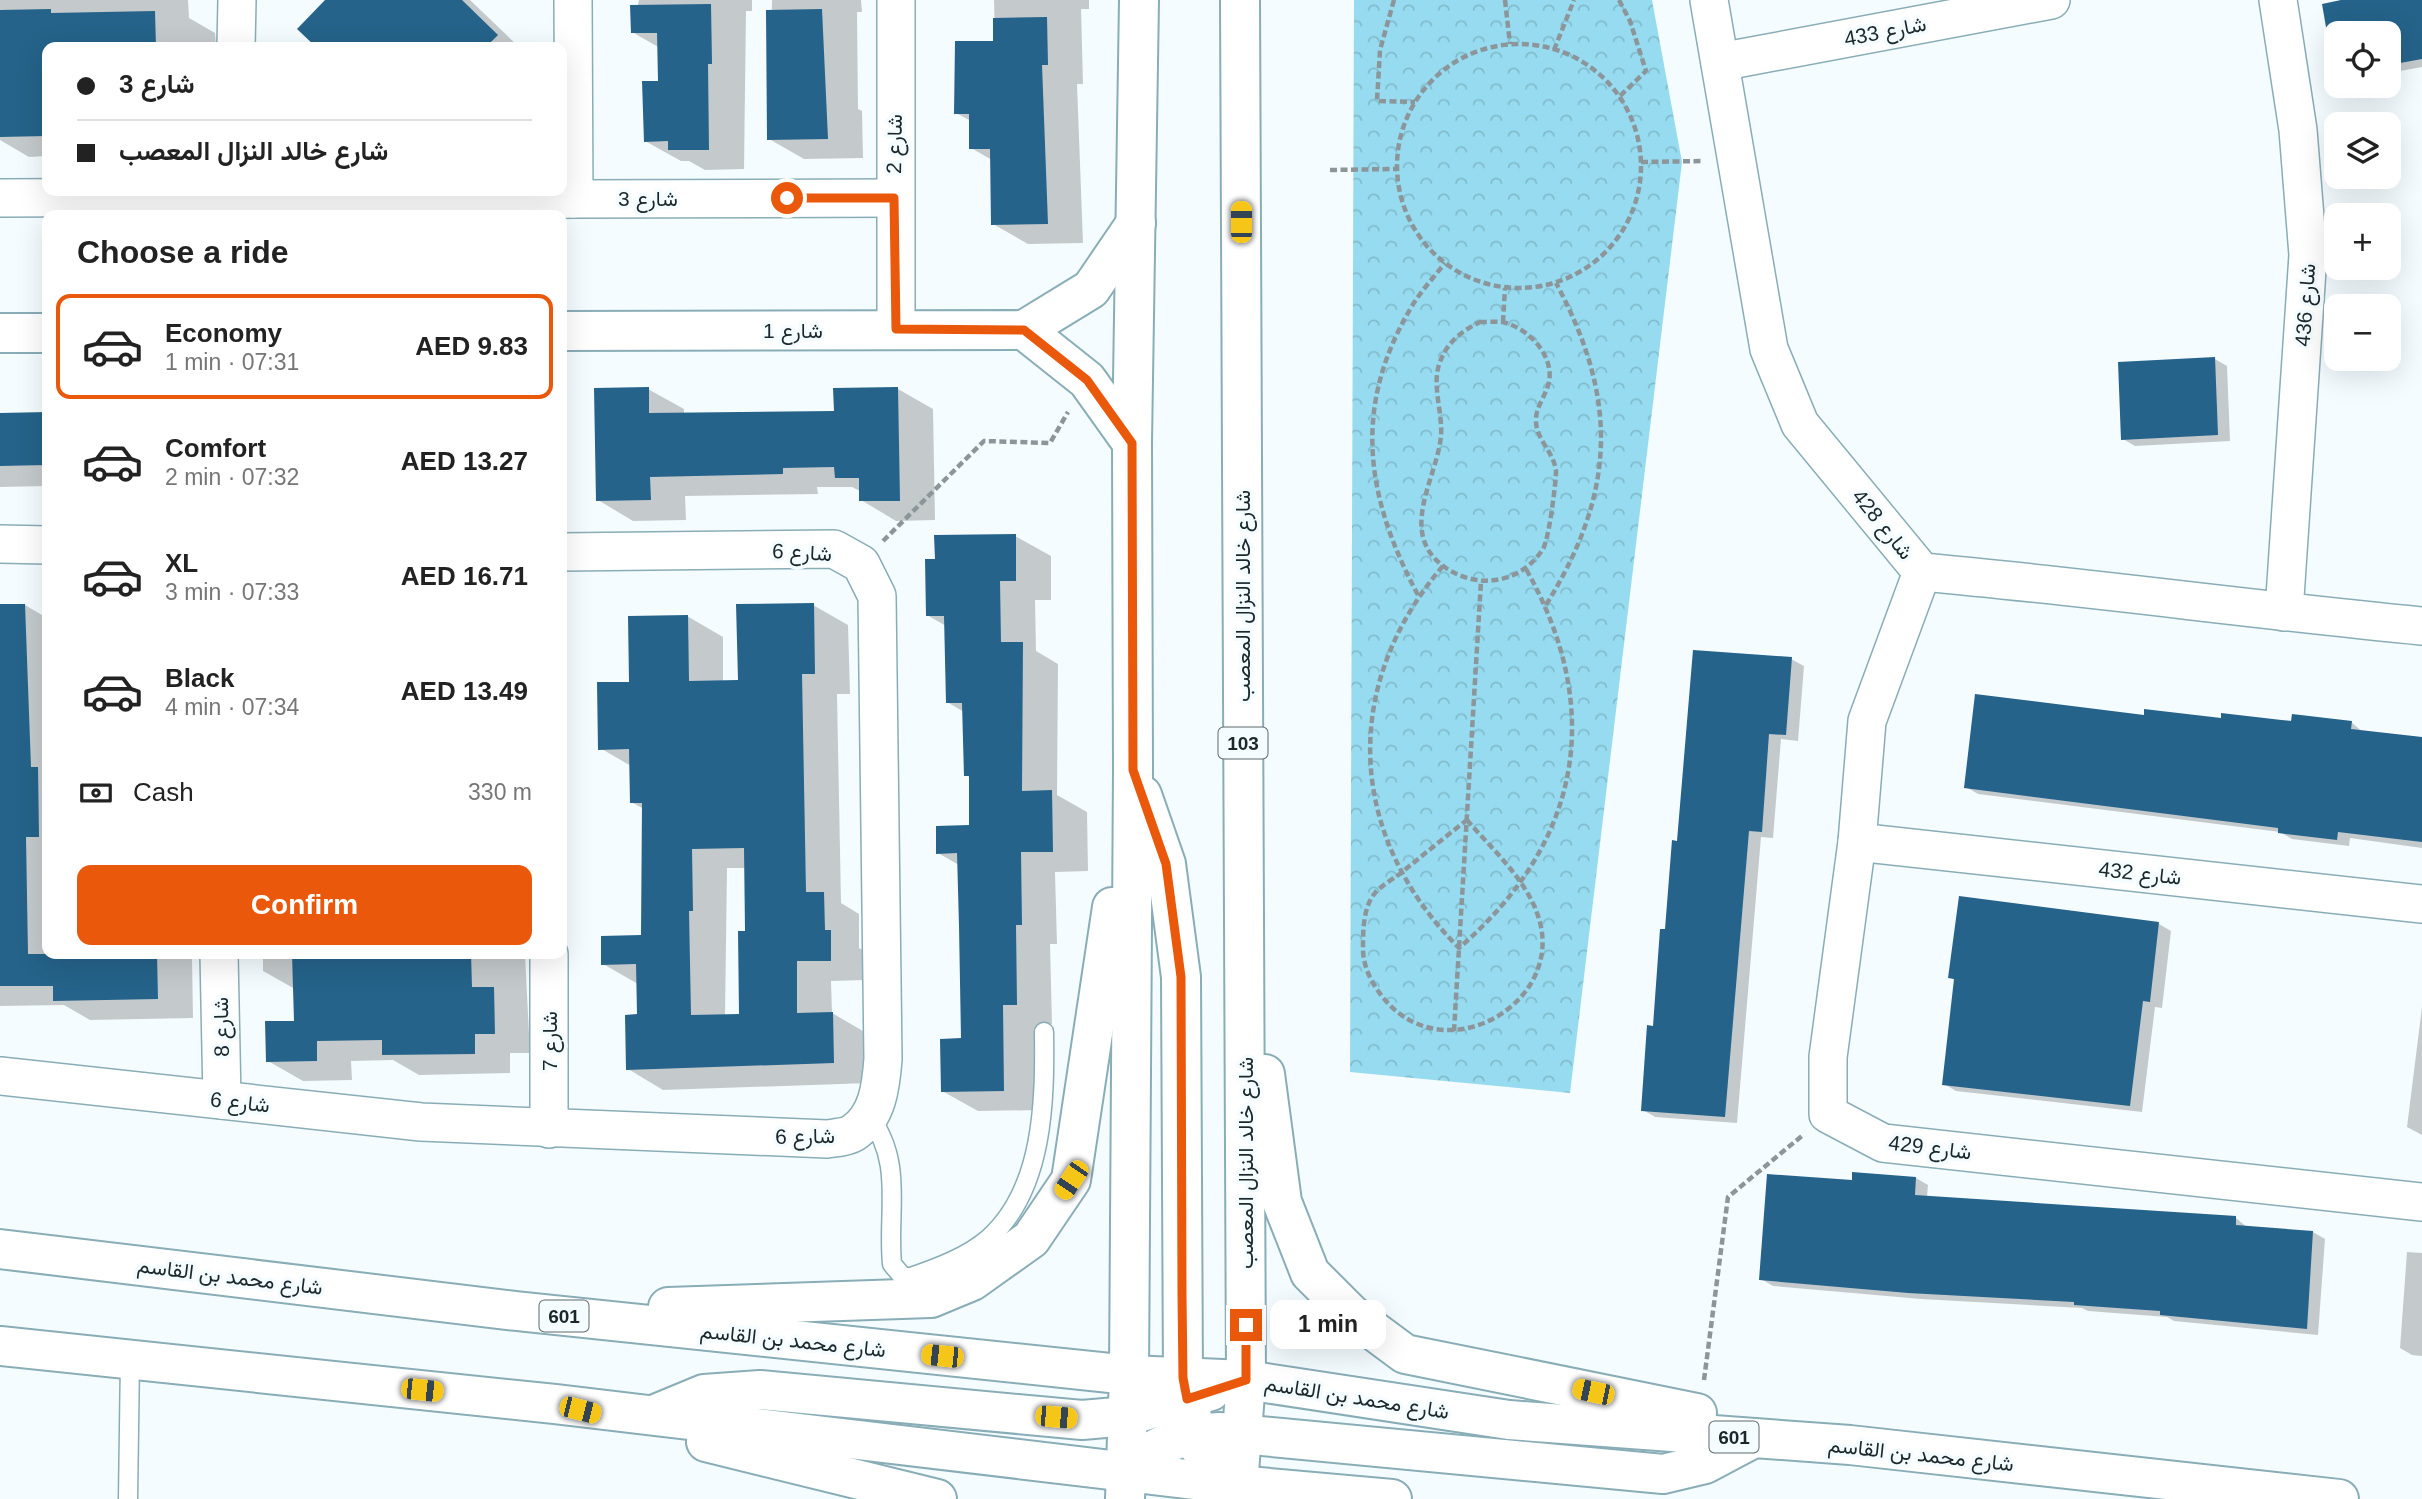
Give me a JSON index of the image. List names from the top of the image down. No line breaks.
{"streets":{"main road":["شارع 1","شارع خالد النزال المعصب","103","شارع محمد بن القاسم","601"],"street":["شارع 433","شارع 2","شارع 3","شارع 436","شارع 428","شارع 6","شارع 432","شارع 8","شارع 7","شارع 429"]},"crossings":[["شارع 433","شارع 428"],["شارع 2","شارع 3"],["شارع 2","شارع 1"],["شارع 436","شارع 428"],["شارع 6","شارع 8"],["شارع 6","شارع 7"],["شارع خالد النزال المعصب","شارع محمد بن القاسم"]],"page":{"map_buttons":["+","−"],"banner":["شارع 3","شارع خالد النزال المعصب"],"heading":"Choose a ride","list":[{"name":"Economy","note":"1 min · 07:31","value":"AED 9.83"},{"name":"Comfort","note":"2 min · 07:32","value":"AED 13.27"},{"name":"XL","note":"3 min · 07:33","value":"AED 16.71"},{"name":"Black","note":"4 min · 07:34","value":"AED 13.49"}],"pay":["Cash","330 m"],"buttons":"Confirm","bubble":"1 min"}}
